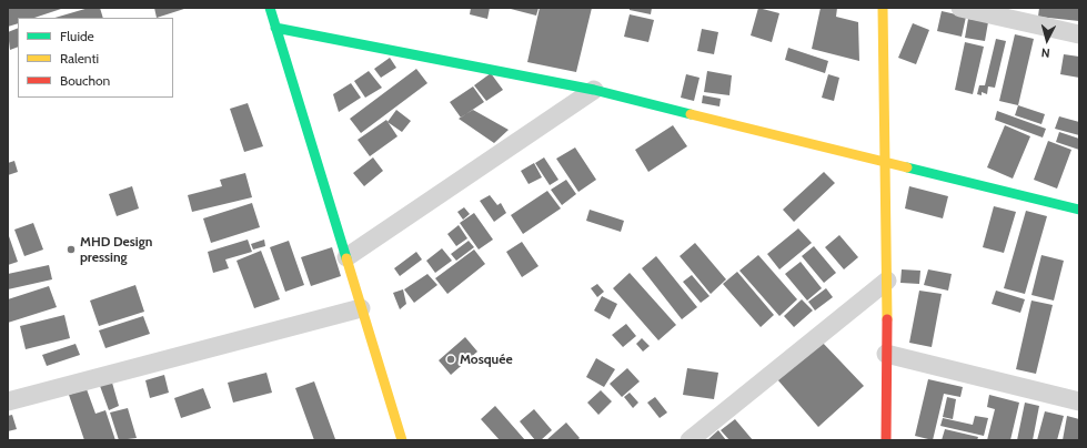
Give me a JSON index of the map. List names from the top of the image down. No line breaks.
{"places":["MHD Design pressing","Mosquée"],"legend":["Fluide","Ralenti","Bouchon"],"north":"bottom"}
